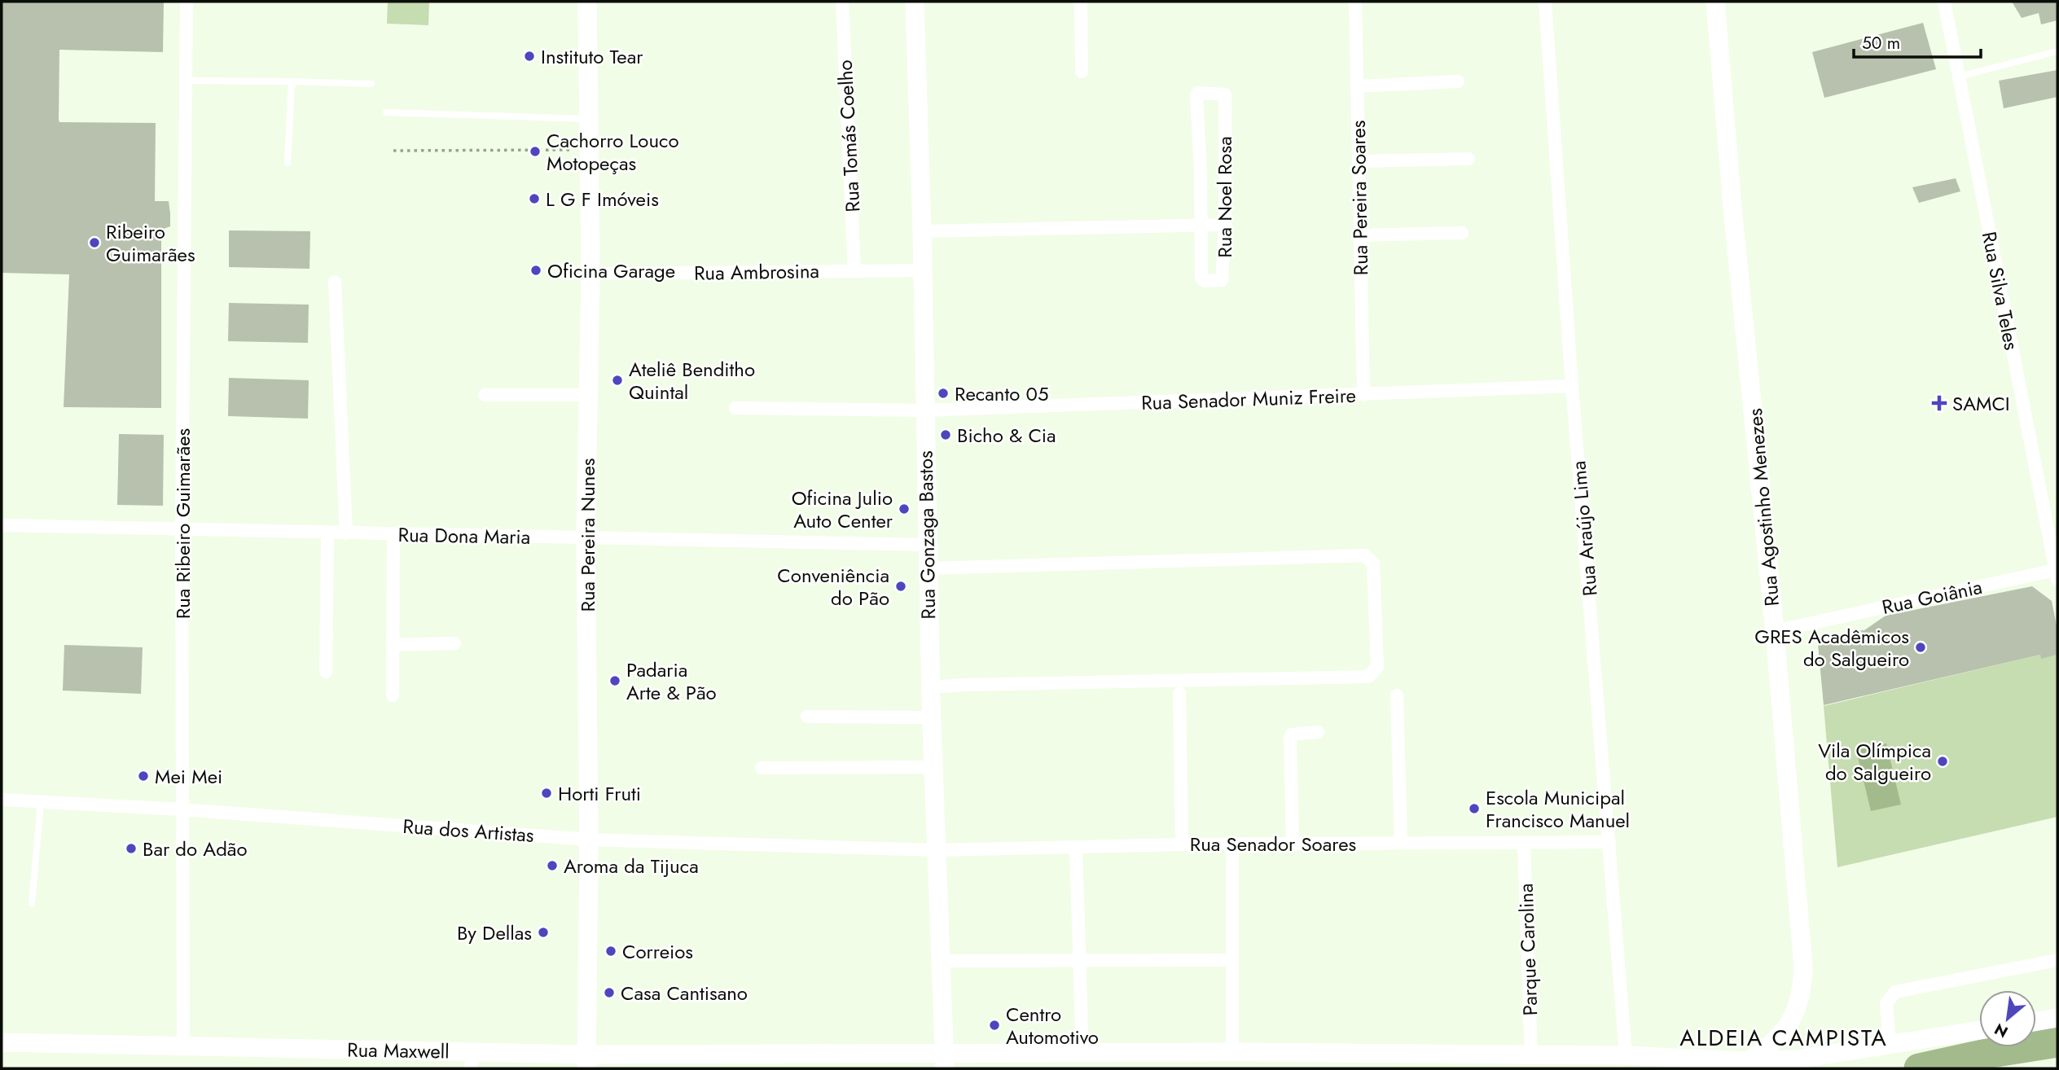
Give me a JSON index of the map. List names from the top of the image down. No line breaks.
{"streets":{"main road":["Rua Agostinho Menezes","Rua Pereira Nunes","Rua Gonzaga Bastos","Rua Maxwell"],"street":["Rua Tomás Coelho","Rua Noel Rosa","Rua Pereira Soares","Rua Ambrosina","Rua Silva Teles","Rua Senador Muniz Freire","Rua Ribeiro Guimarães","Rua Araújo Lima","Rua Dona Maria","Rua Goiânia","Rua dos Artistas","Rua Senador Soares","Parque Carolina"]},"crossings":[["Rua Tomás Coelho","Rua Ambrosina"],["Rua Pereira Soares","Rua Senador Muniz Freire"],["Rua Ambrosina","Rua Pereira Nunes"],["Rua Ambrosina","Rua Gonzaga Bastos"],["Rua Silva Teles","Rua Goiânia"],["Rua Senador Muniz Freire","Rua Araújo Lima"],["Rua Senador Muniz Freire","Rua Gonzaga Bastos"],["Rua Agostinho Menezes","Rua Goiânia"],["Rua Agostinho Menezes","Rua Maxwell"],["Rua Ribeiro Guimarães","Rua Dona Maria"],["Rua Ribeiro Guimarães","Rua dos Artistas"],["Rua Ribeiro Guimarães","Rua Maxwell"],["Rua Araújo Lima","Rua Senador Soares"],["Rua Araújo Lima","Rua Maxwell"],["Rua Pereira Nunes","Rua Dona Maria"],["Rua Pereira Nunes","Rua dos Artistas"],["Rua Pereira Nunes","Rua Maxwell"],["Rua Gonzaga Bastos","Rua Dona Maria"],["Rua Gonzaga Bastos","Rua dos Artistas"],["Rua Gonzaga Bastos","Rua Senador Soares"],["Rua Gonzaga Bastos","Rua Maxwell"],["Rua dos Artistas","Rua Senador Soares"],["Rua Senador Soares","Parque Carolina"],["Parque Carolina","Rua Maxwell"]],"districts":["ALDEIA CAMPISTA"],"places":{"other":["Instituto Tear","Cachorro Louco Motopeças","L G F Imóveis","Ribeiro Guimarães","Oficina Garage","Ateliê Benditho Quintal","Recanto 05","Bicho & Cia","Oficina Julio Auto Center","Conveniência do Pão","GRES Acadêmicos do Salgueiro","Padaria Arte & Pão","Vila Olímpica do Salgueiro","Mei Mei","Horti Fruti","Escola Municipal Francisco Manuel","Bar do Adão","Aroma da Tijuca","By Dellas","Correios","Casa Cantisano","Centro Automotivo"],"health":["SAMCI"]},"scale_bar":"50 m","north":"bottom left"}
